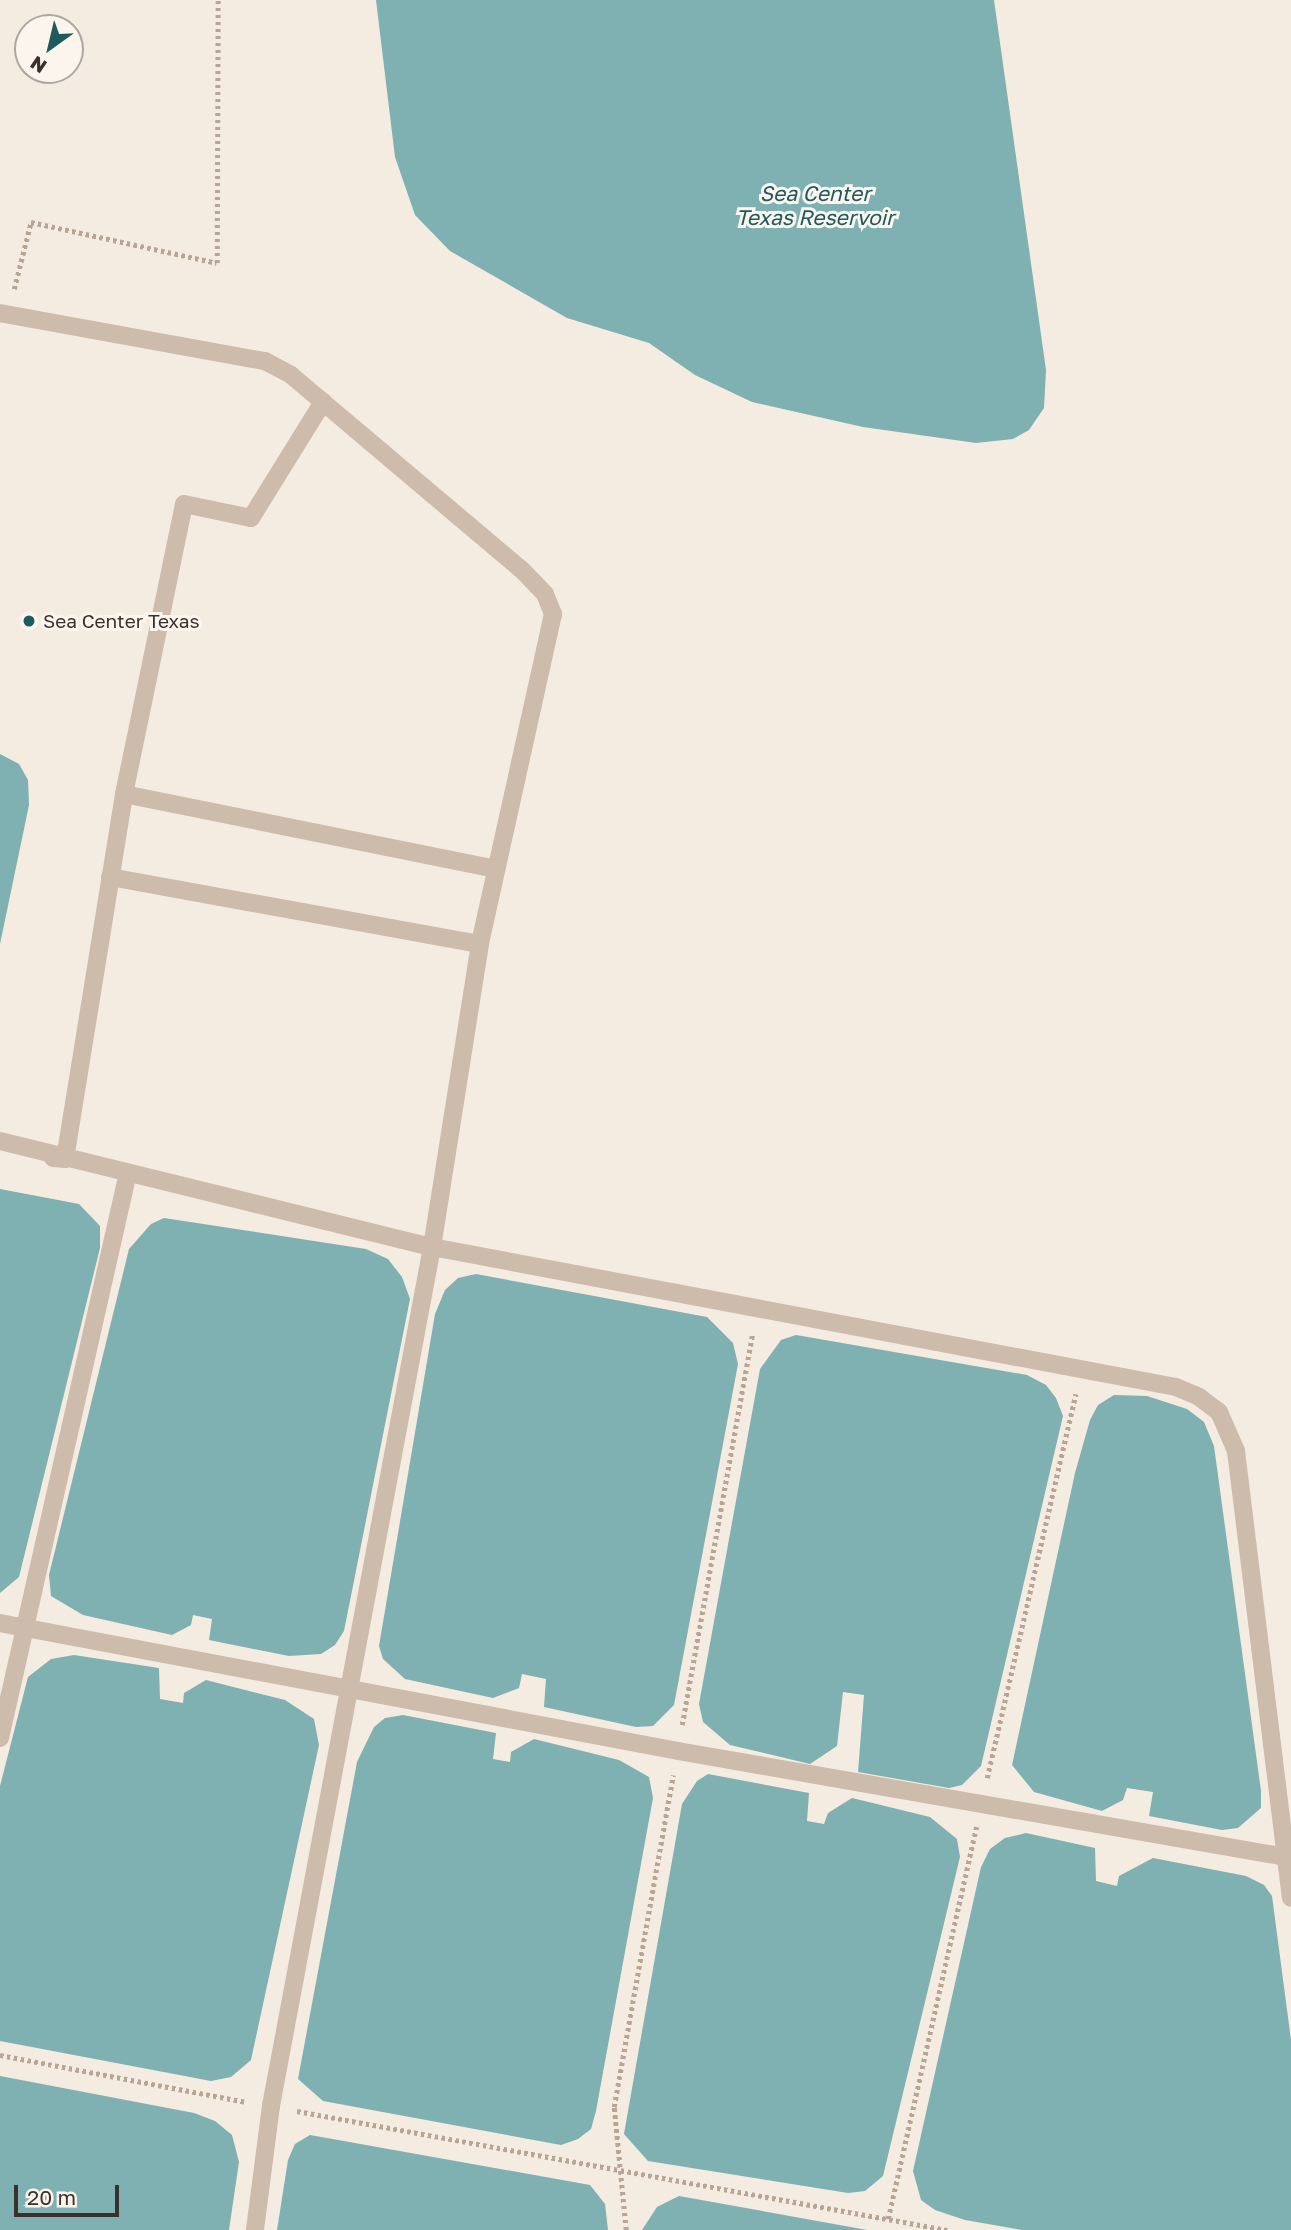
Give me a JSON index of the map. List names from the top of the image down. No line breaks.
{"water":["Sea Center Texas Reservoir"],"places":["Sea Center Texas"],"scale_bar":"20 m","north":"bottom left"}
